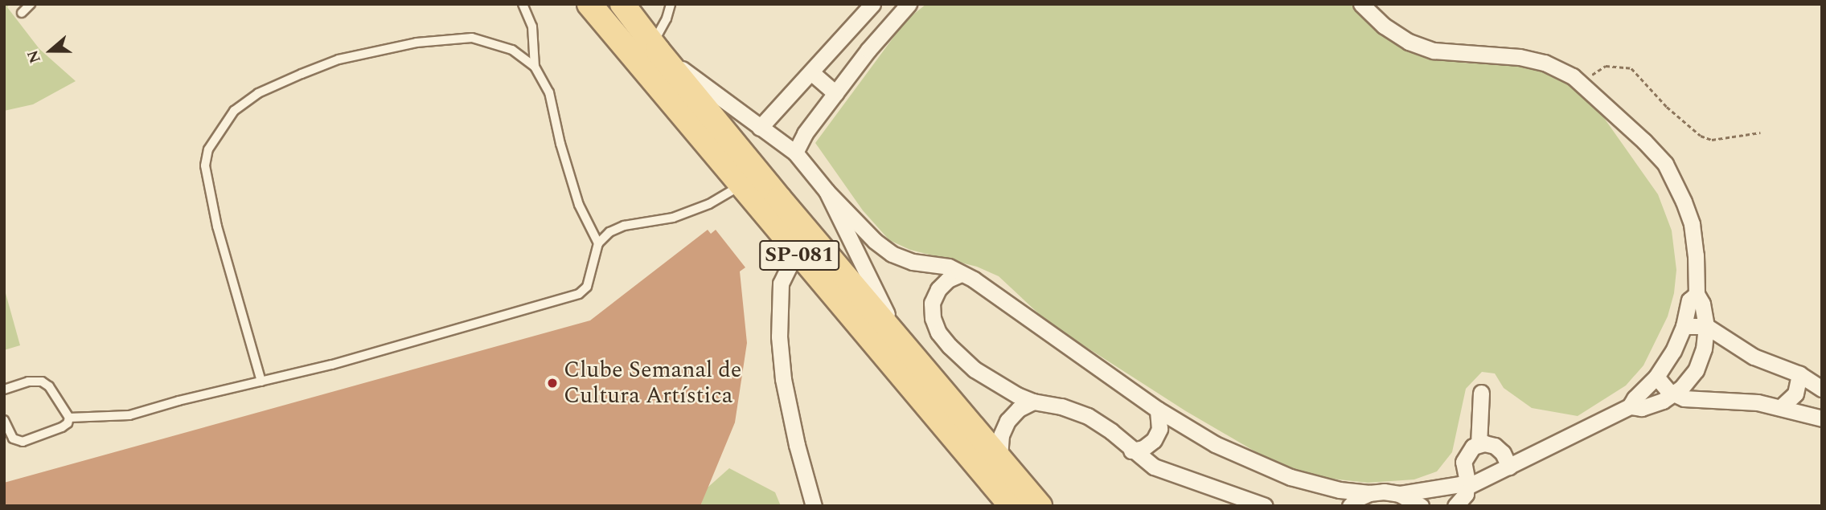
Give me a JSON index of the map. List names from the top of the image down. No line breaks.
{"streets":{"main road":["SP-081"]},"places":["Clube Semanal de Cultura Artística"],"north":"left"}
